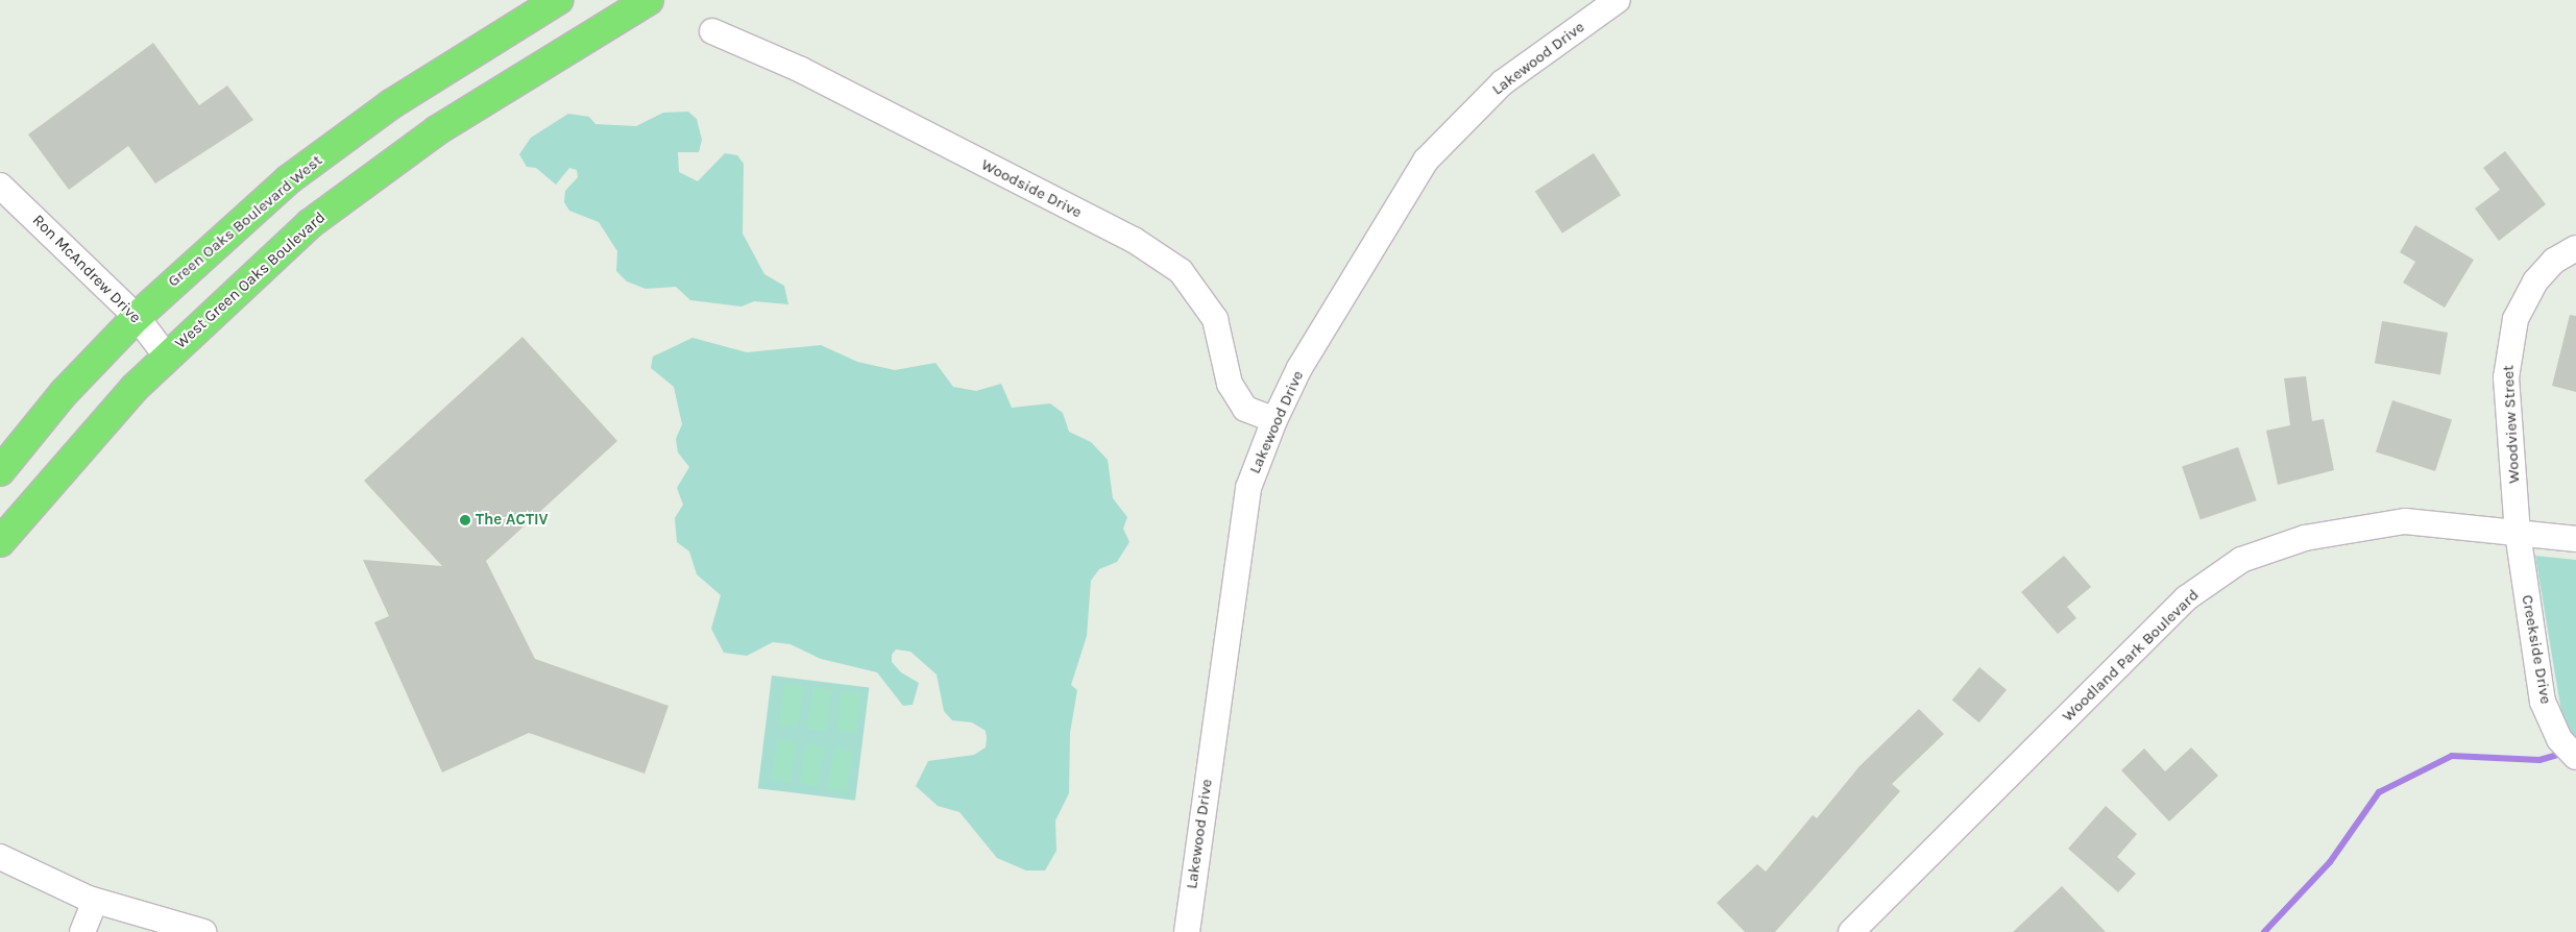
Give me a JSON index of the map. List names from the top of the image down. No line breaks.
{"streets":{"main road":["Green Oaks Boulevard West","West Green Oaks Boulevard"],"street":["Lakewood Drive","Woodside Drive","Ron McAndrew Drive","Woodview Street","Creekside Drive","Woodland Park Boulevard"]},"crossings":[["Lakewood Drive","Woodside Drive"],["Green Oaks Boulevard West","Ron McAndrew Drive"],["Ron McAndrew Drive","West Green Oaks Boulevard"],["Woodview Street","Creekside Drive"],["Woodview Street","Woodland Park Boulevard"],["Creekside Drive","Woodland Park Boulevard"]],"places":["The ACTIV"]}
